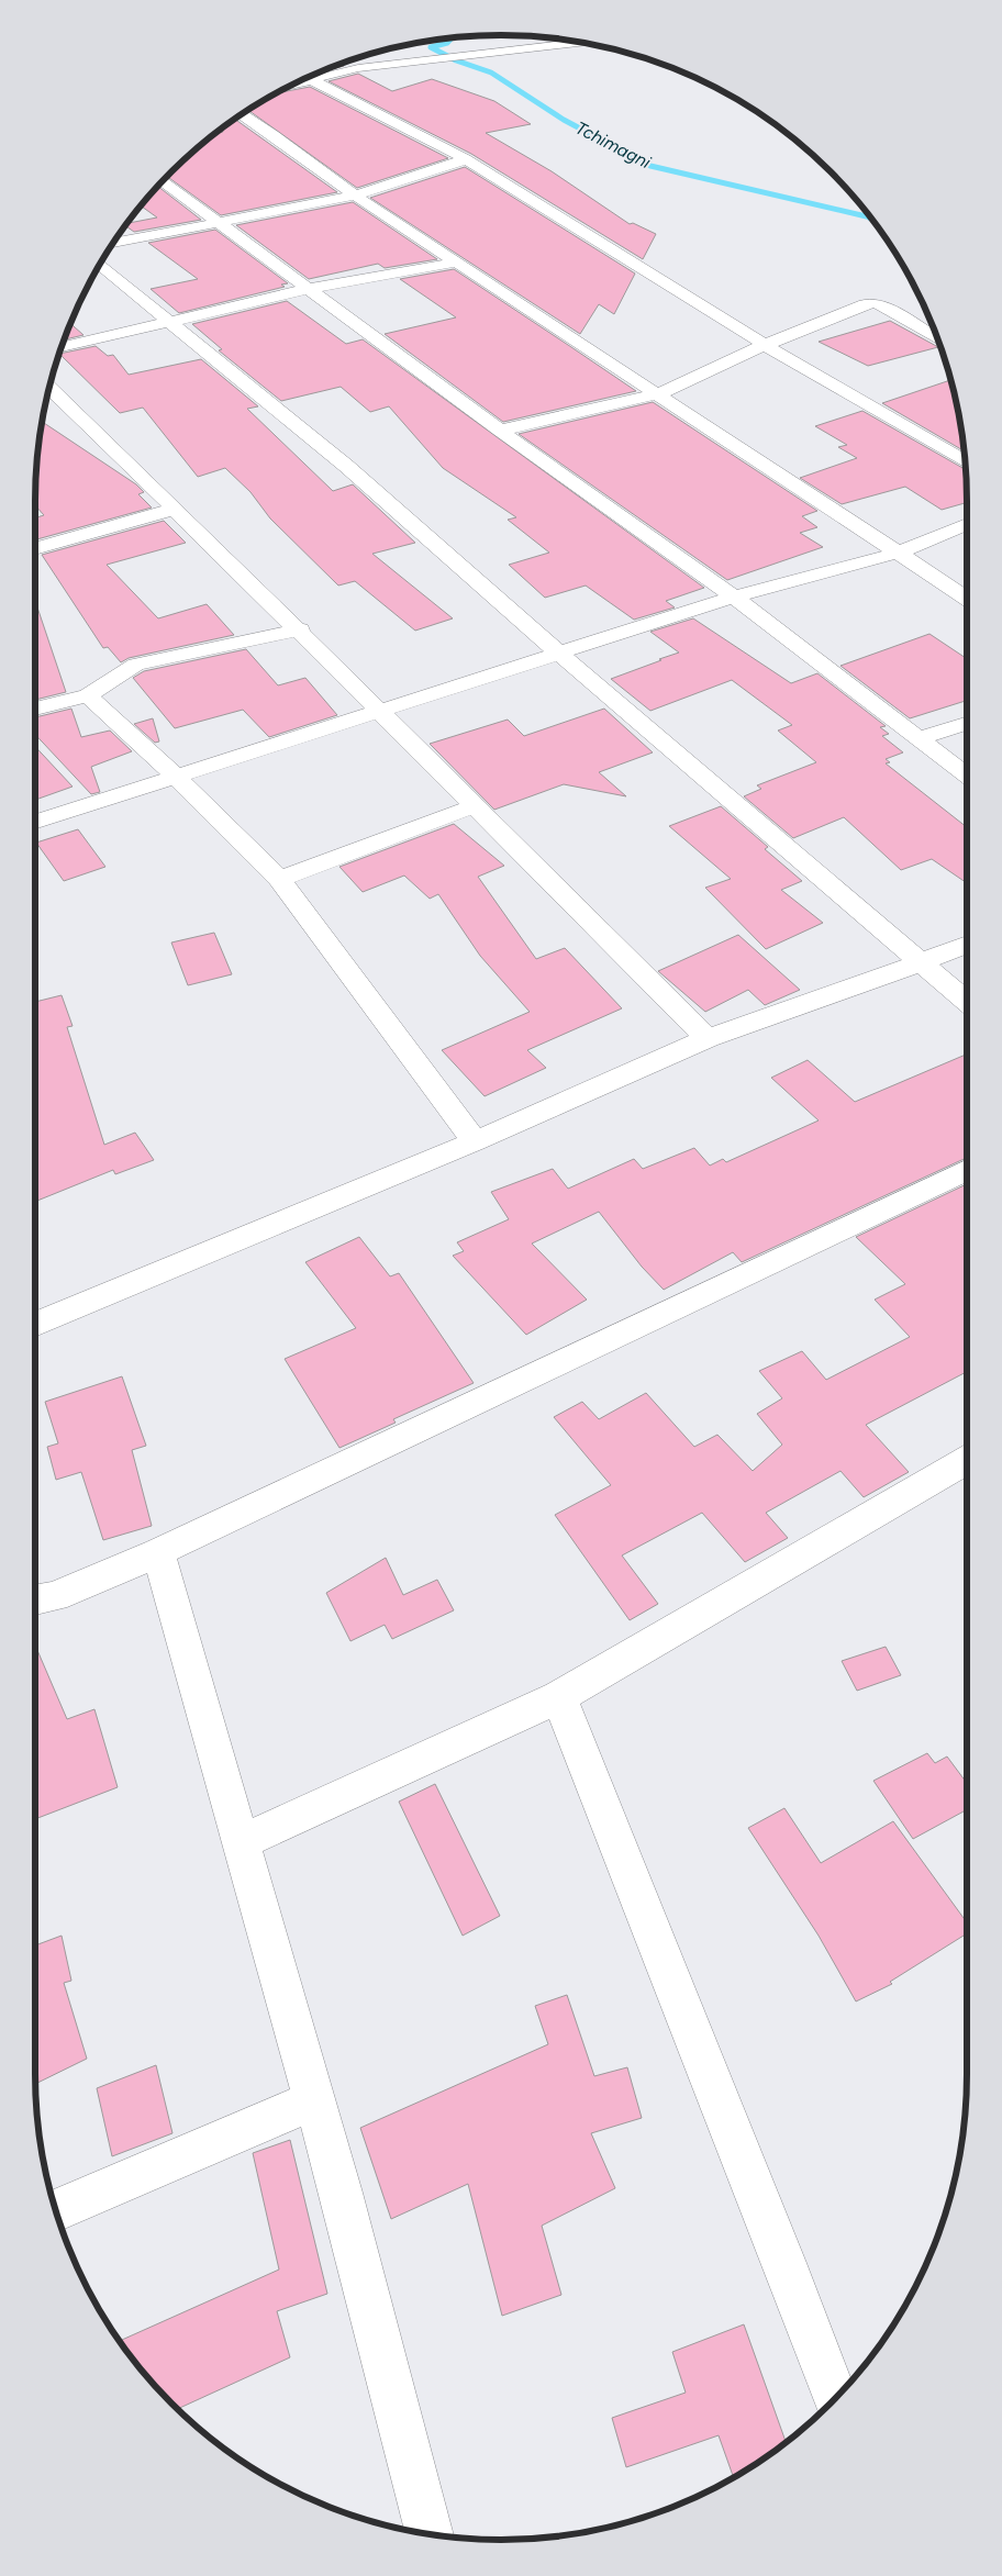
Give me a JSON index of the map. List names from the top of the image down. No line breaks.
{"water":["Tchimagni"]}
